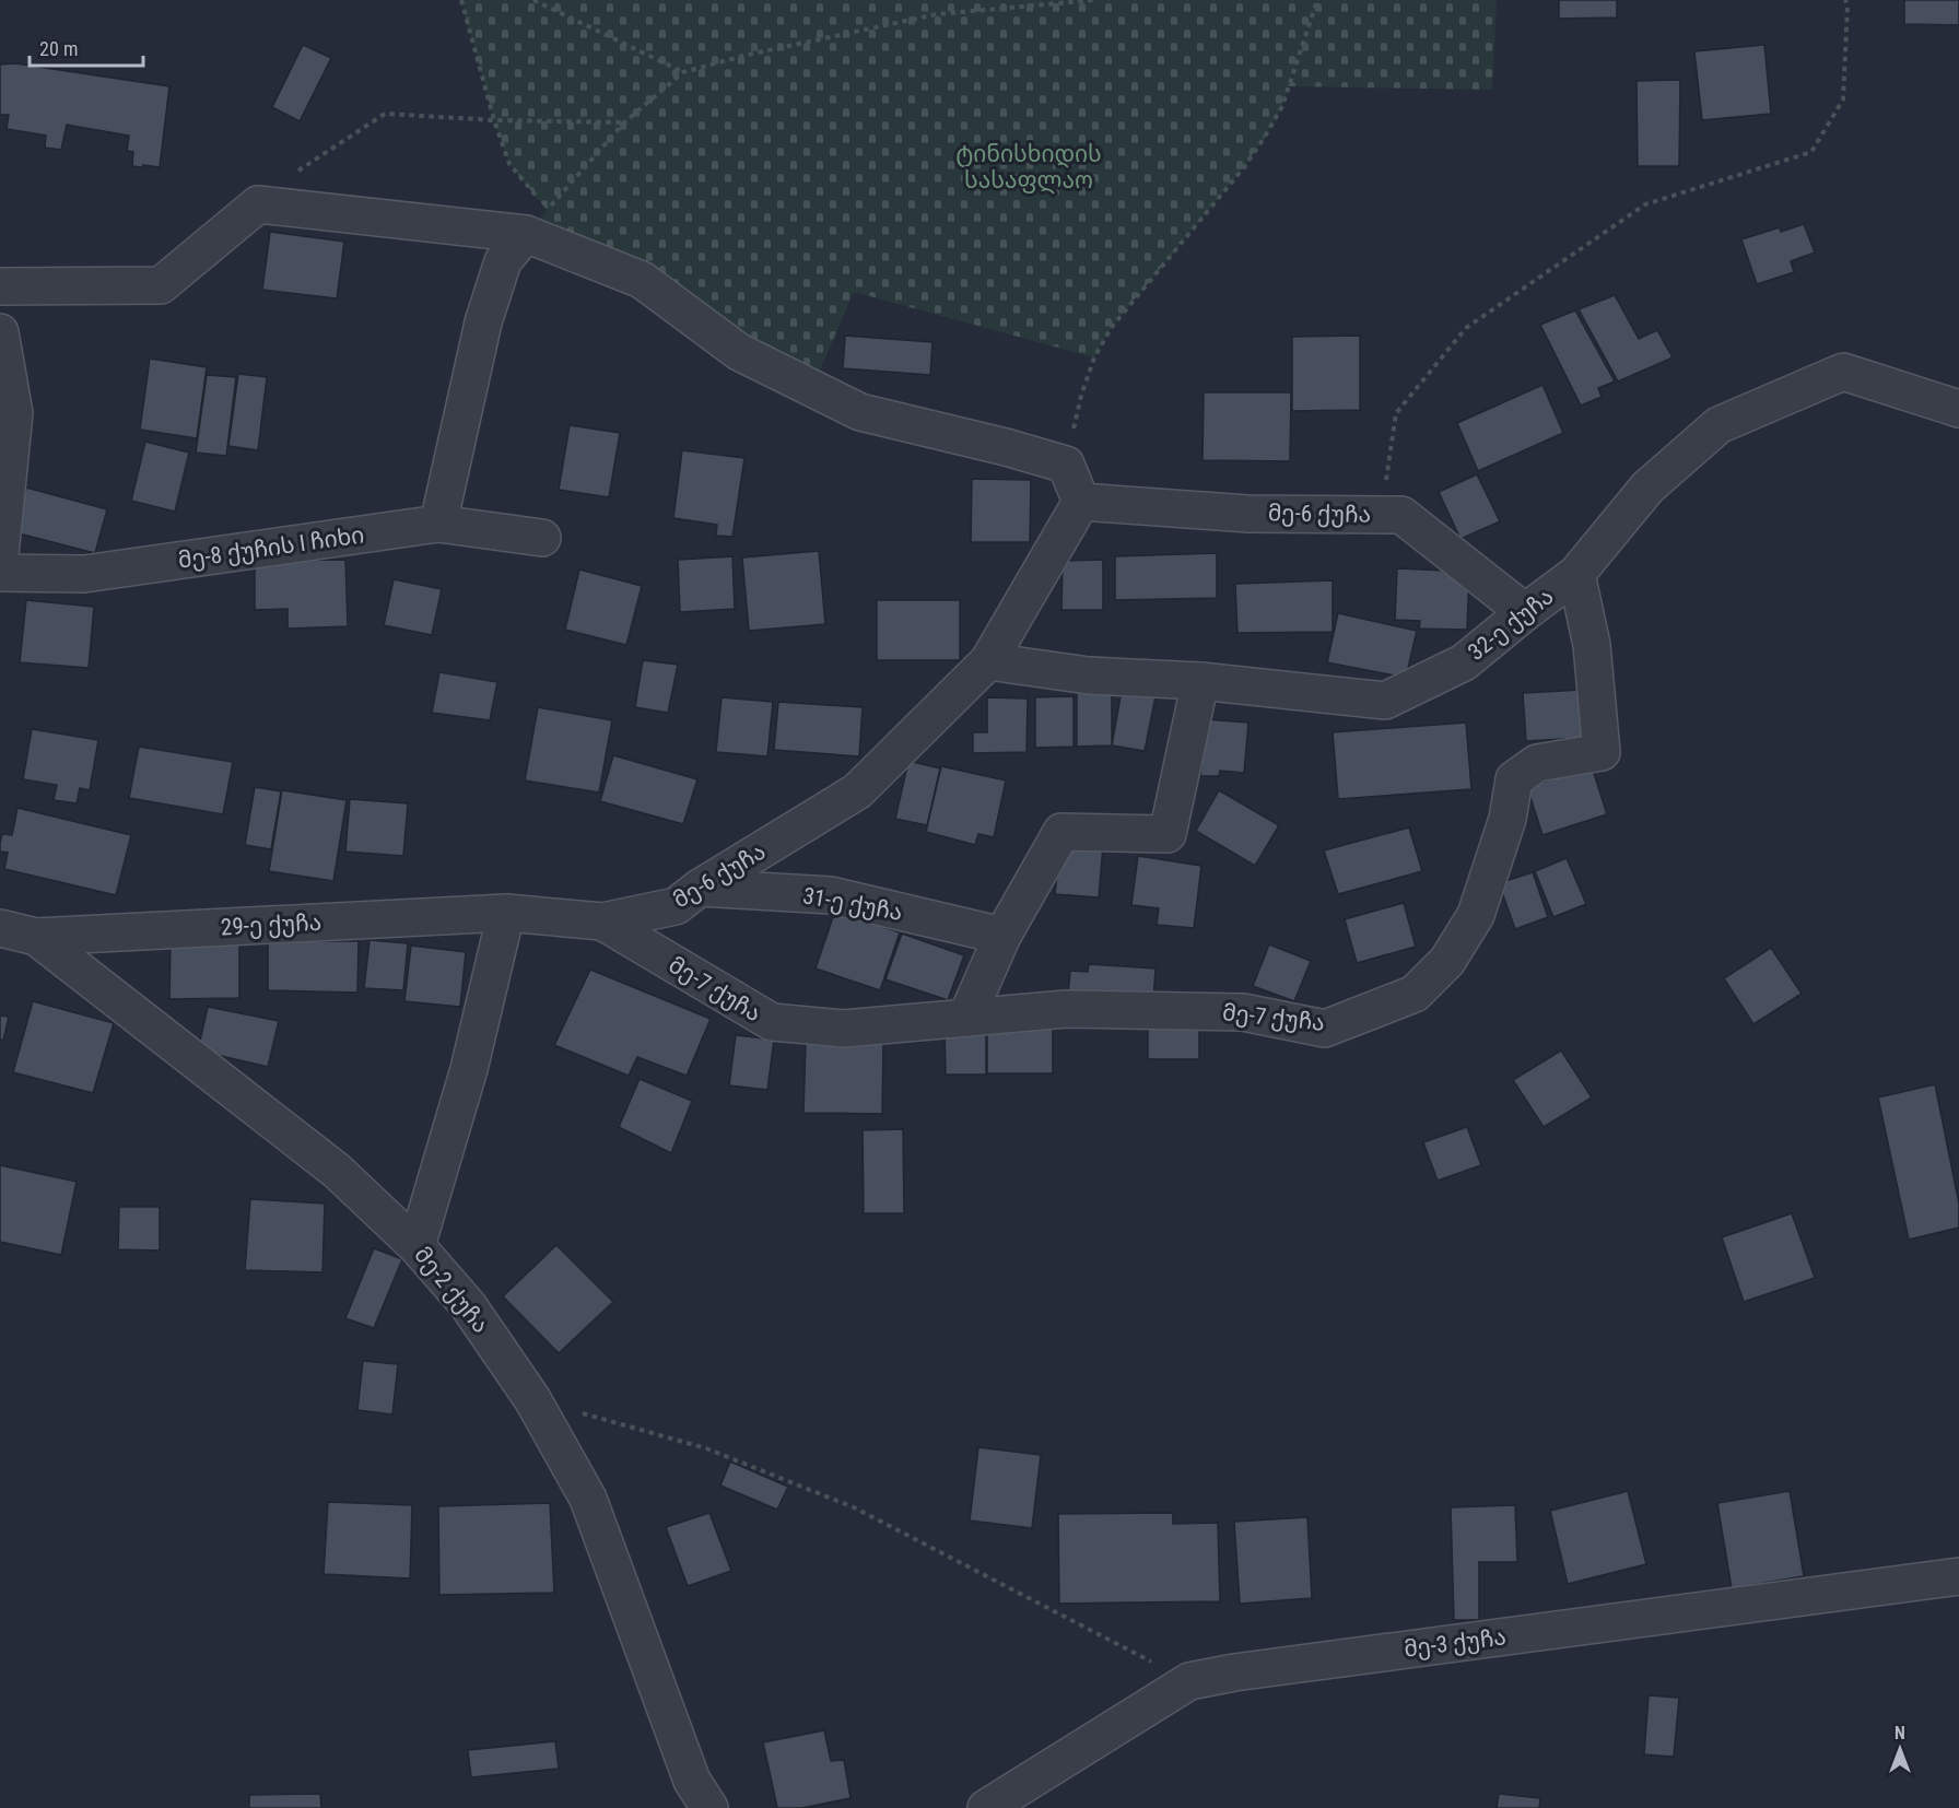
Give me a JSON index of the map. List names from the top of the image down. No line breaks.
{"streets":{"street":["მე-6 ქუჩა","მე-8 ქუჩის I ჩიხი","32-ე ქუჩა","31-ე ქუჩა","29-ე ქუჩა","მე-7 ქუჩა","მე-2 ქუჩა","მე-3 ქუჩა"]},"crossings":[["მე-6 ქუჩა","32-ე ქუჩა"],["მე-6 ქუჩა","31-ე ქუჩა"],["მე-6 ქუჩა","29-ე ქუჩა"],["მე-6 ქუჩა","მე-7 ქუჩა"],["32-ე ქუჩა","მე-7 ქუჩა"],["29-ე ქუჩა","მე-2 ქუჩა"]],"parks":["ტინისხიდის სასაფლაო"],"scale_bar":"20 m","north":"top"}
